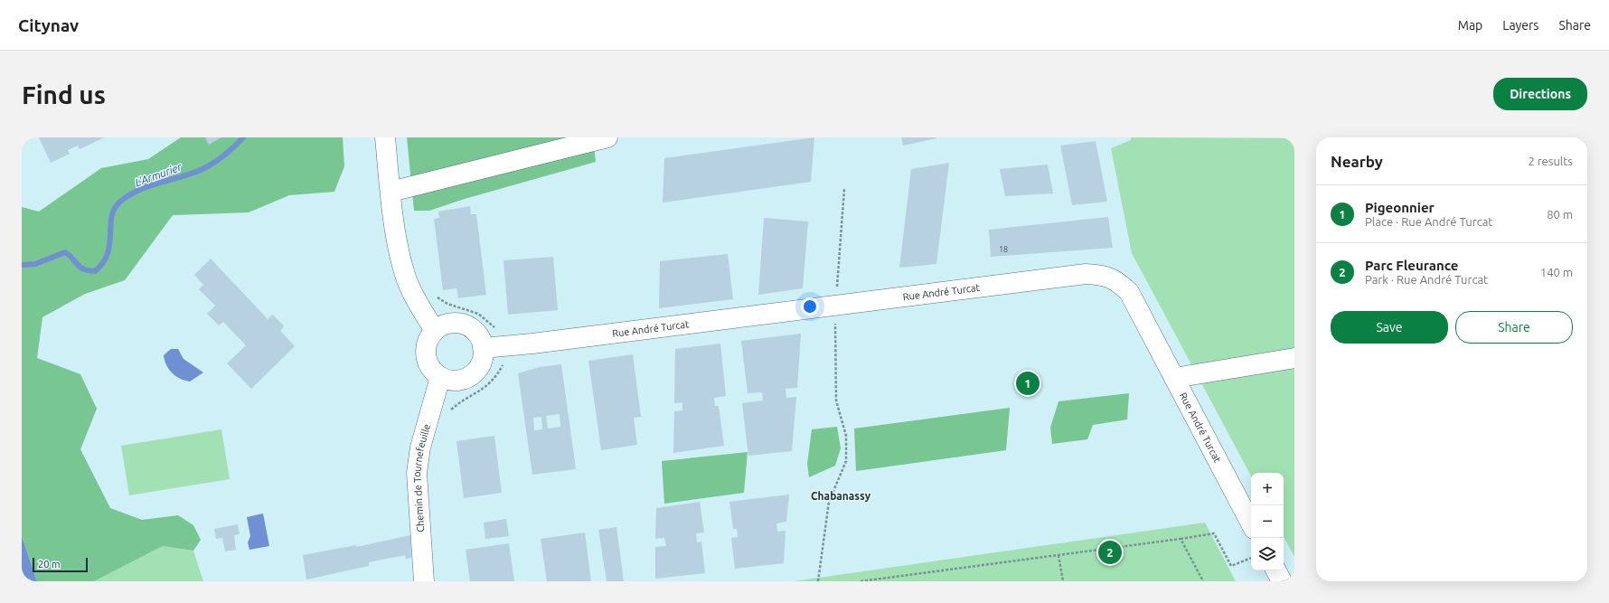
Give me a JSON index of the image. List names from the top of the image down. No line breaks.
{"streets":{"street":["Rue André Turcat","Chemin de Tournefeuille"]},"crossings":[["Rue André Turcat","Chemin de Tournefeuille"]],"districts":["Chabanassy"],"water":["L'Armurier"],"house_numbers":["18"],"scale_bar":"20 m","page":{"header":"Citynav","nav":["Map","Layers","Share"],"buttons":["Directions",["Save","Share"]],"title":"Find us","heading":["Nearby","2 results"],"list":[{"mark":"1","name":"Pigeonnier","note":"Place · Rue André Turcat","value":"80 m"},{"mark":"2","name":"Parc Fleurance","note":"Park · Rue André Turcat","value":"140 m"}],"pins":["1","2"],"map_buttons":["+","−"],"scale":"20 m"}}
